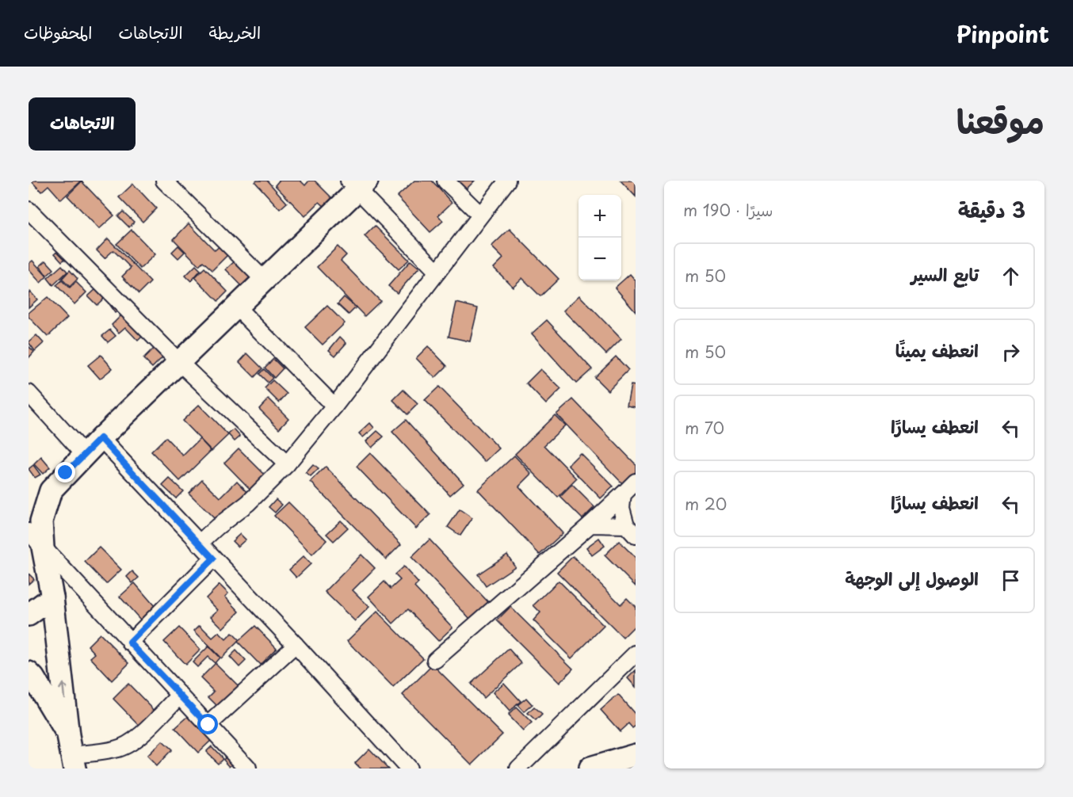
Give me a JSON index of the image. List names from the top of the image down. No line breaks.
{"page":{"header":"Pinpoint","nav":["الخريطة","الاتجاهات","المحفوظات"],"title":"موقعنا","buttons":"الاتجاهات","heading":["3 دقيقة","سيرًا · 190 m"],"map_buttons":["+","−"],"list":[["تابع السير","50 m"],["انعطف يمينًا","50 m"],["انعطف يسارًا","70 m"],["انعطف يسارًا","20 m"],"الوصول إلى الوجهة"]}}
